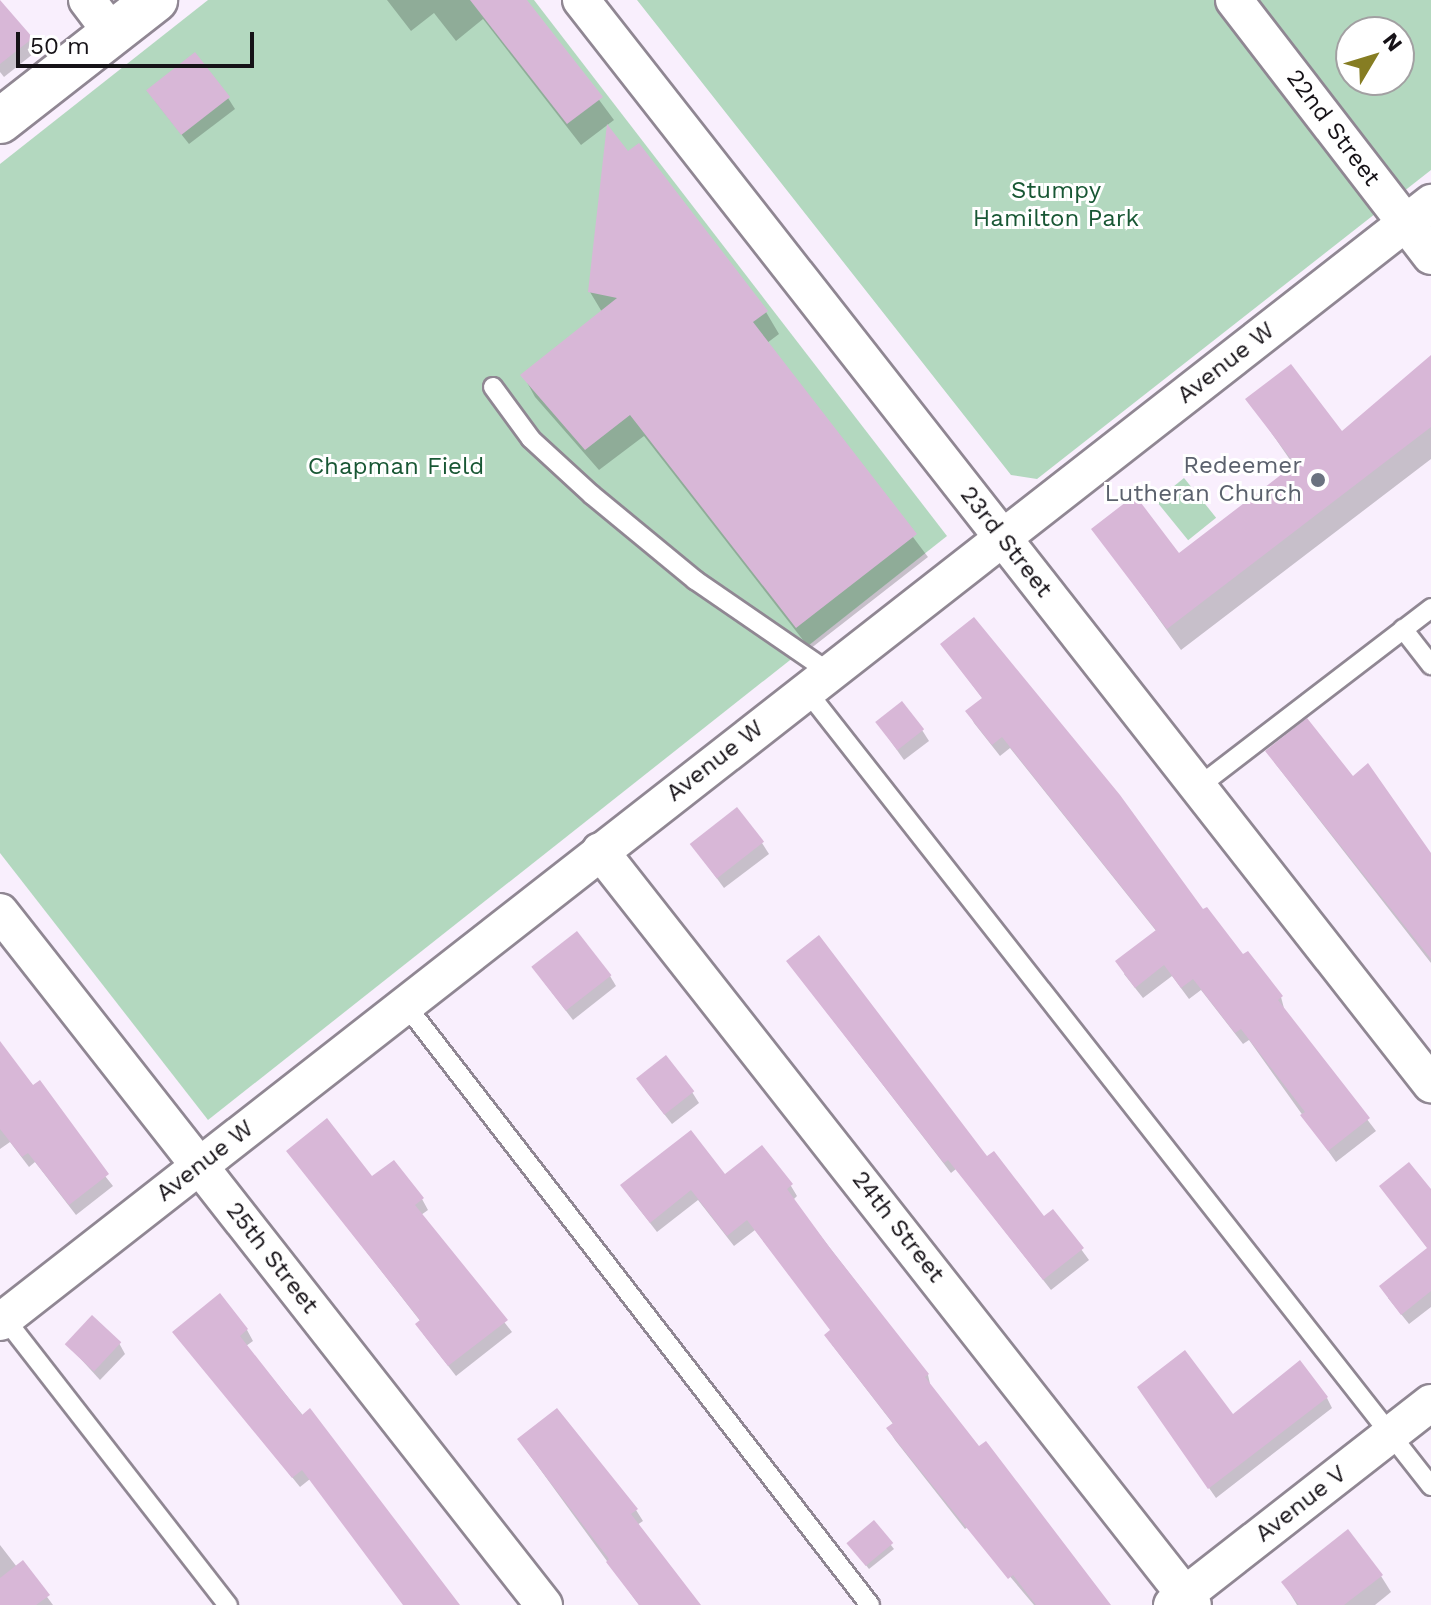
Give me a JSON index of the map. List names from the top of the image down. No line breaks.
{"streets":{"street":["22nd Street","Avenue W","23rd Street","24th Street","25th Street","Avenue V"]},"crossings":[["22nd Street","Avenue W"],["Avenue W","23rd Street"],["Avenue W","24th Street"],["Avenue W","25th Street"],["24th Street","Avenue V"]],"parks":["Stumpy Hamilton Park","Chapman Field"],"places":["Redeemer Lutheran Church"],"scale_bar":"50 m","north":"top right"}
